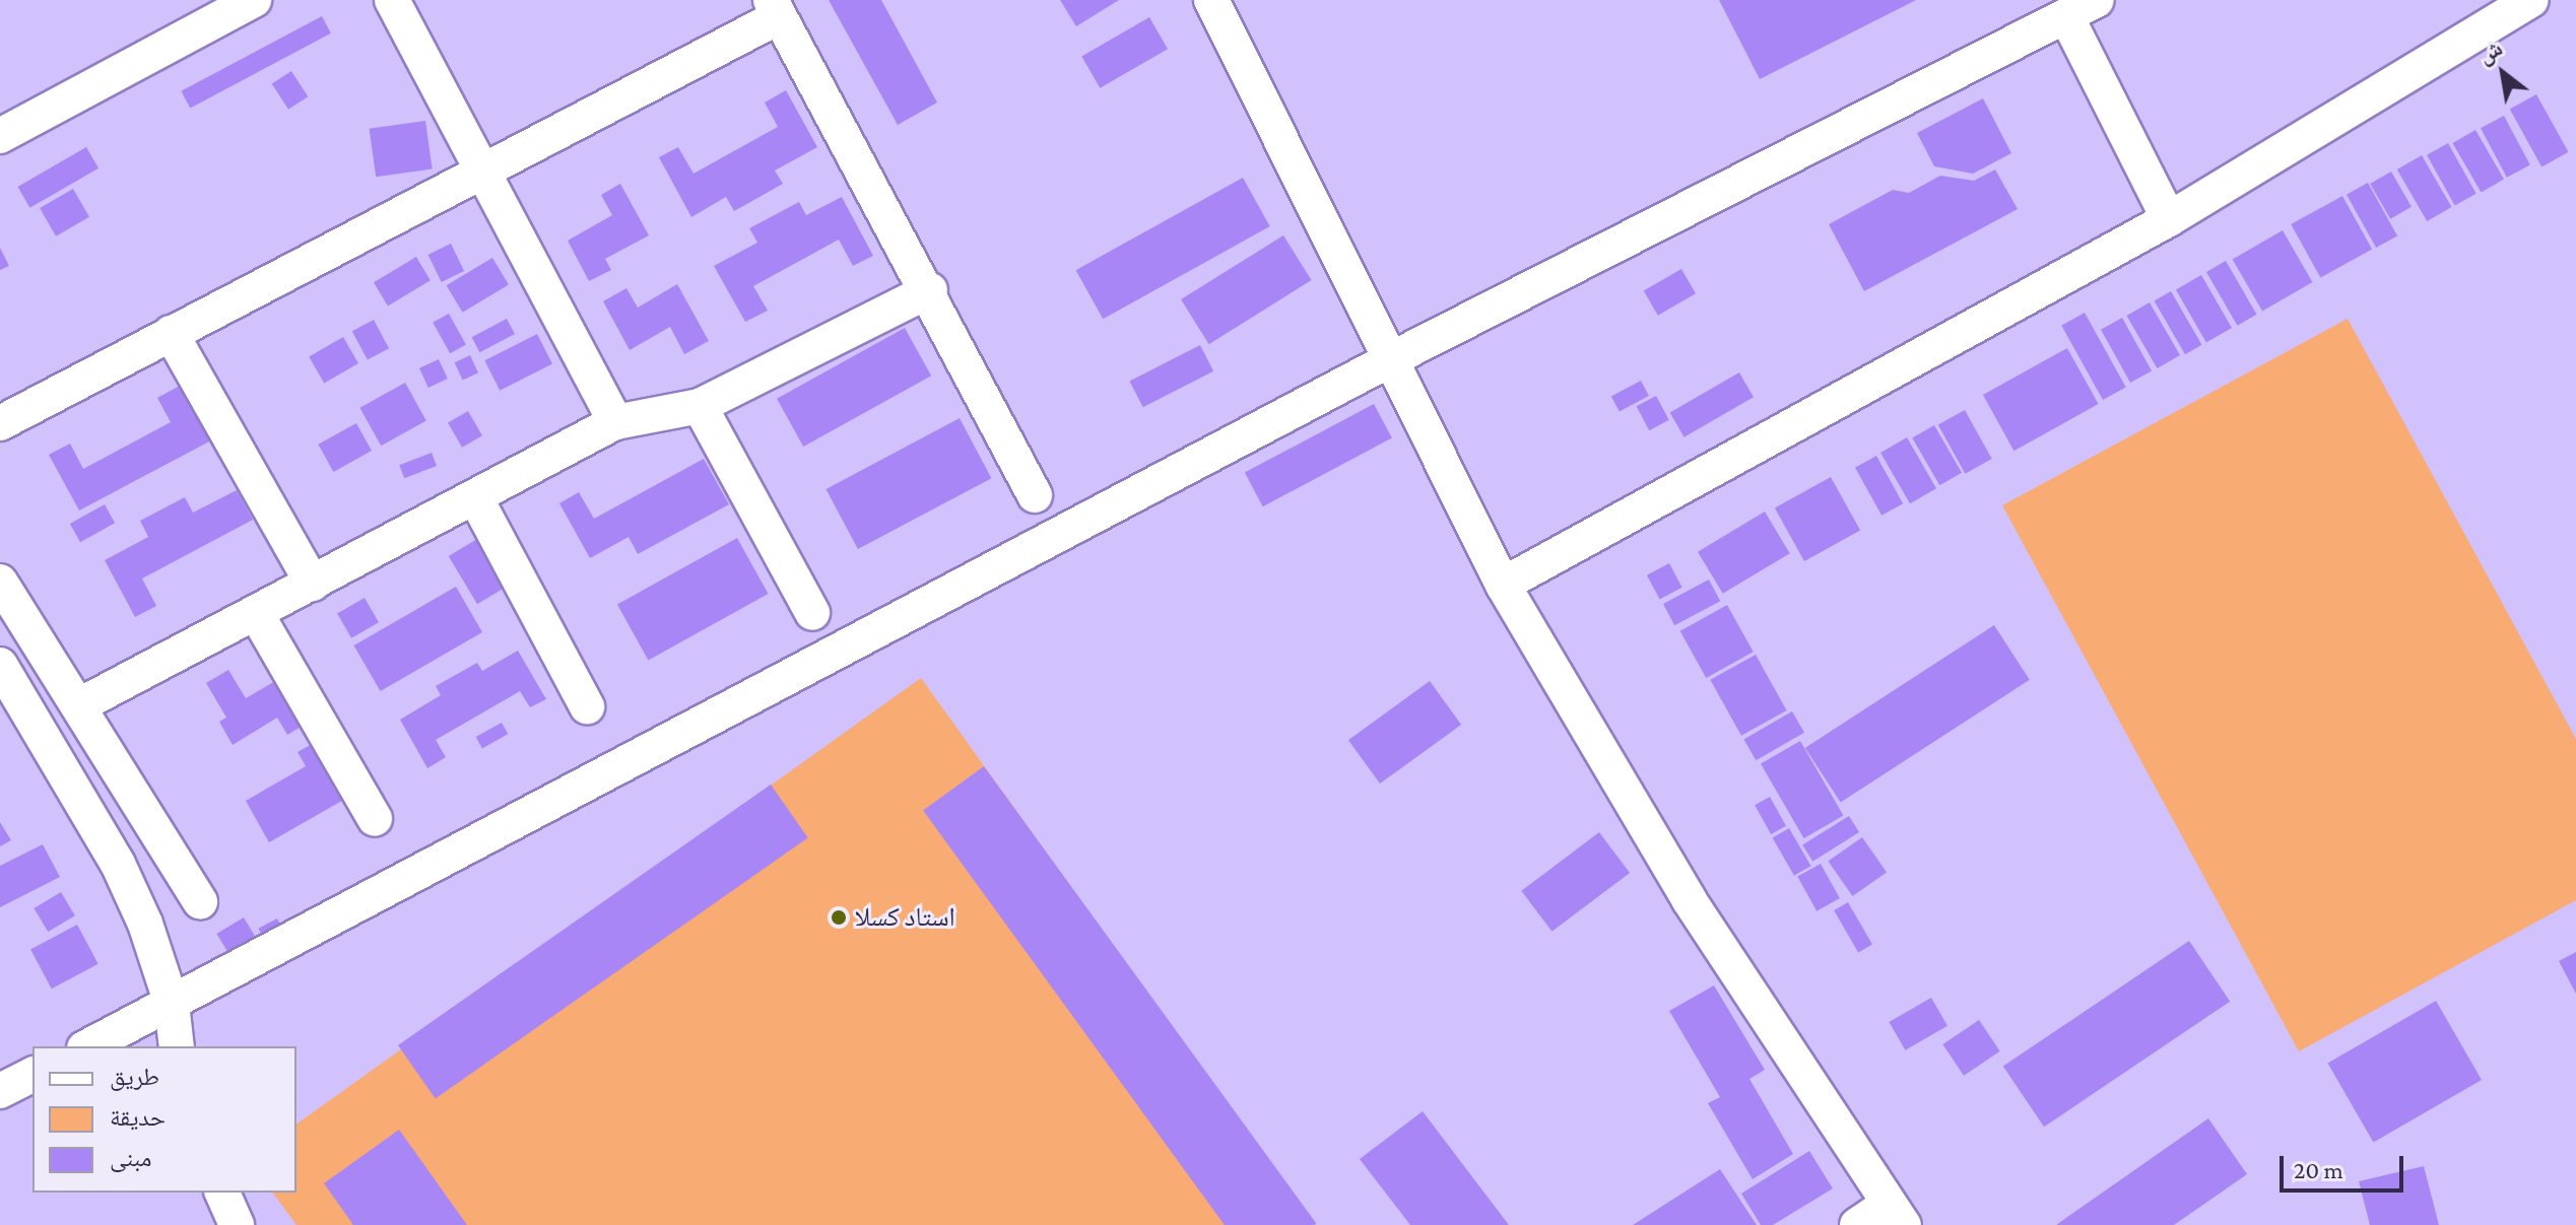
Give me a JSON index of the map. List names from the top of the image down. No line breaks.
{"places":["استاد كسلا"],"legend":["طريق","حديقة","مبنى"],"scale_bar":"20 m","north":"top left"}
